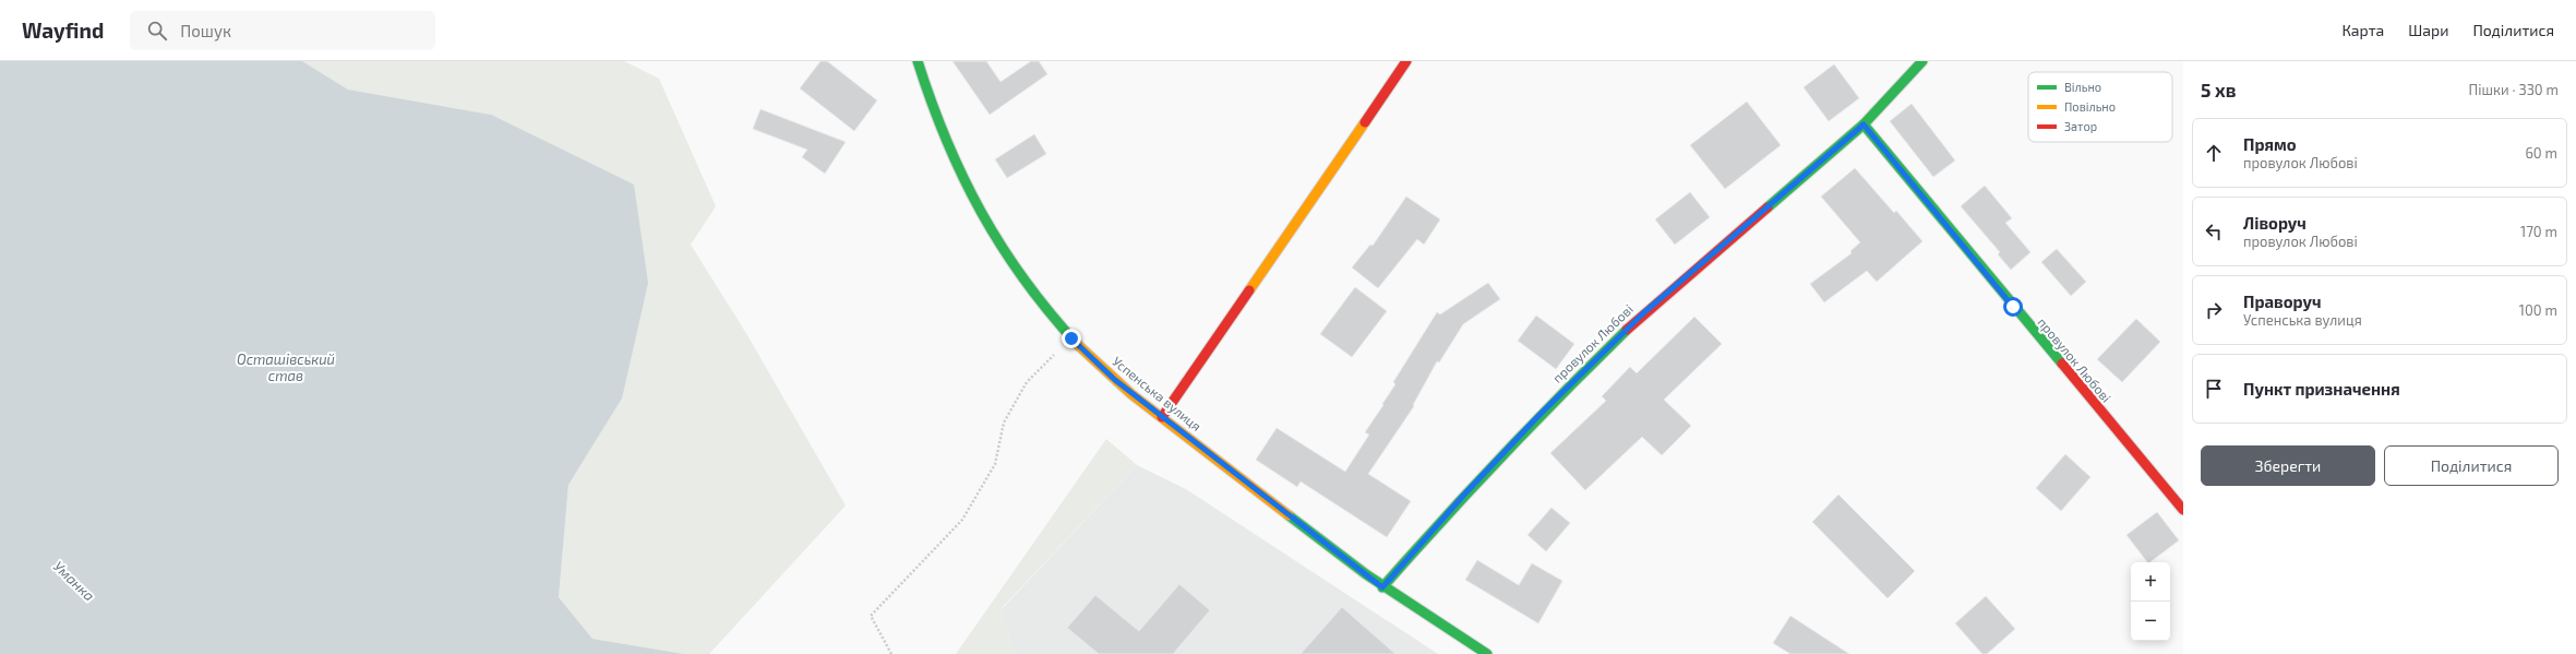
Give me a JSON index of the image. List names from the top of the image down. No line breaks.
{"streets":{"street":["провулок Любові","Успенська вулиця"]},"crossings":[["провулок Любові","Успенська вулиця"]],"water":["Осташівський став","Уманка"],"legend":["Вільно","Повільно","Затор"],"page":{"header":"Wayfind","search":"Пошук","nav":["Карта","Шари","Поділитися"],"heading":["5 хв","Пішки · 330 m"],"list":[["Прямо","провулок Любові","60 m"],["Ліворуч","провулок Любові","170 m"],["Праворуч","Успенська вулиця","100 m"],"Пункт призначення"],"buttons":["Зберегти","Поділитися"],"map_buttons":["+","−"]}}
